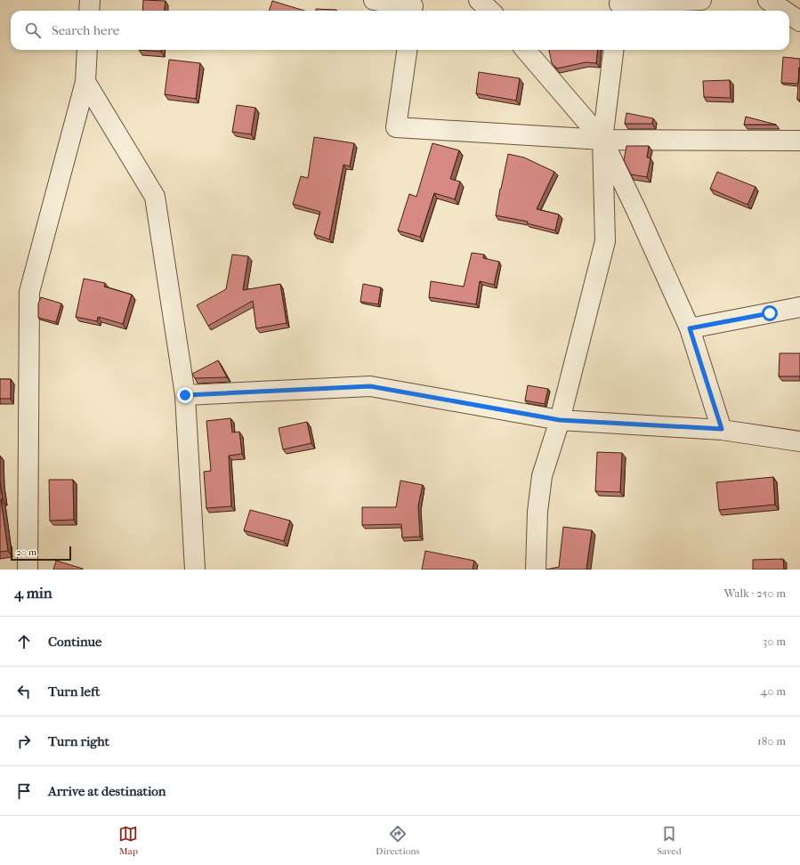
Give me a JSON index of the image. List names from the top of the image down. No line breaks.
{"scale_bar":"20 m","page":{"search":"Search here","scale":"20 m","heading":["4 min","Walk · 250 m"],"list":[["Continue","30 m"],["Turn left","40 m"],["Turn right","180 m"],"Arrive at destination"],"nav":["Map","Directions","Saved"]}}
